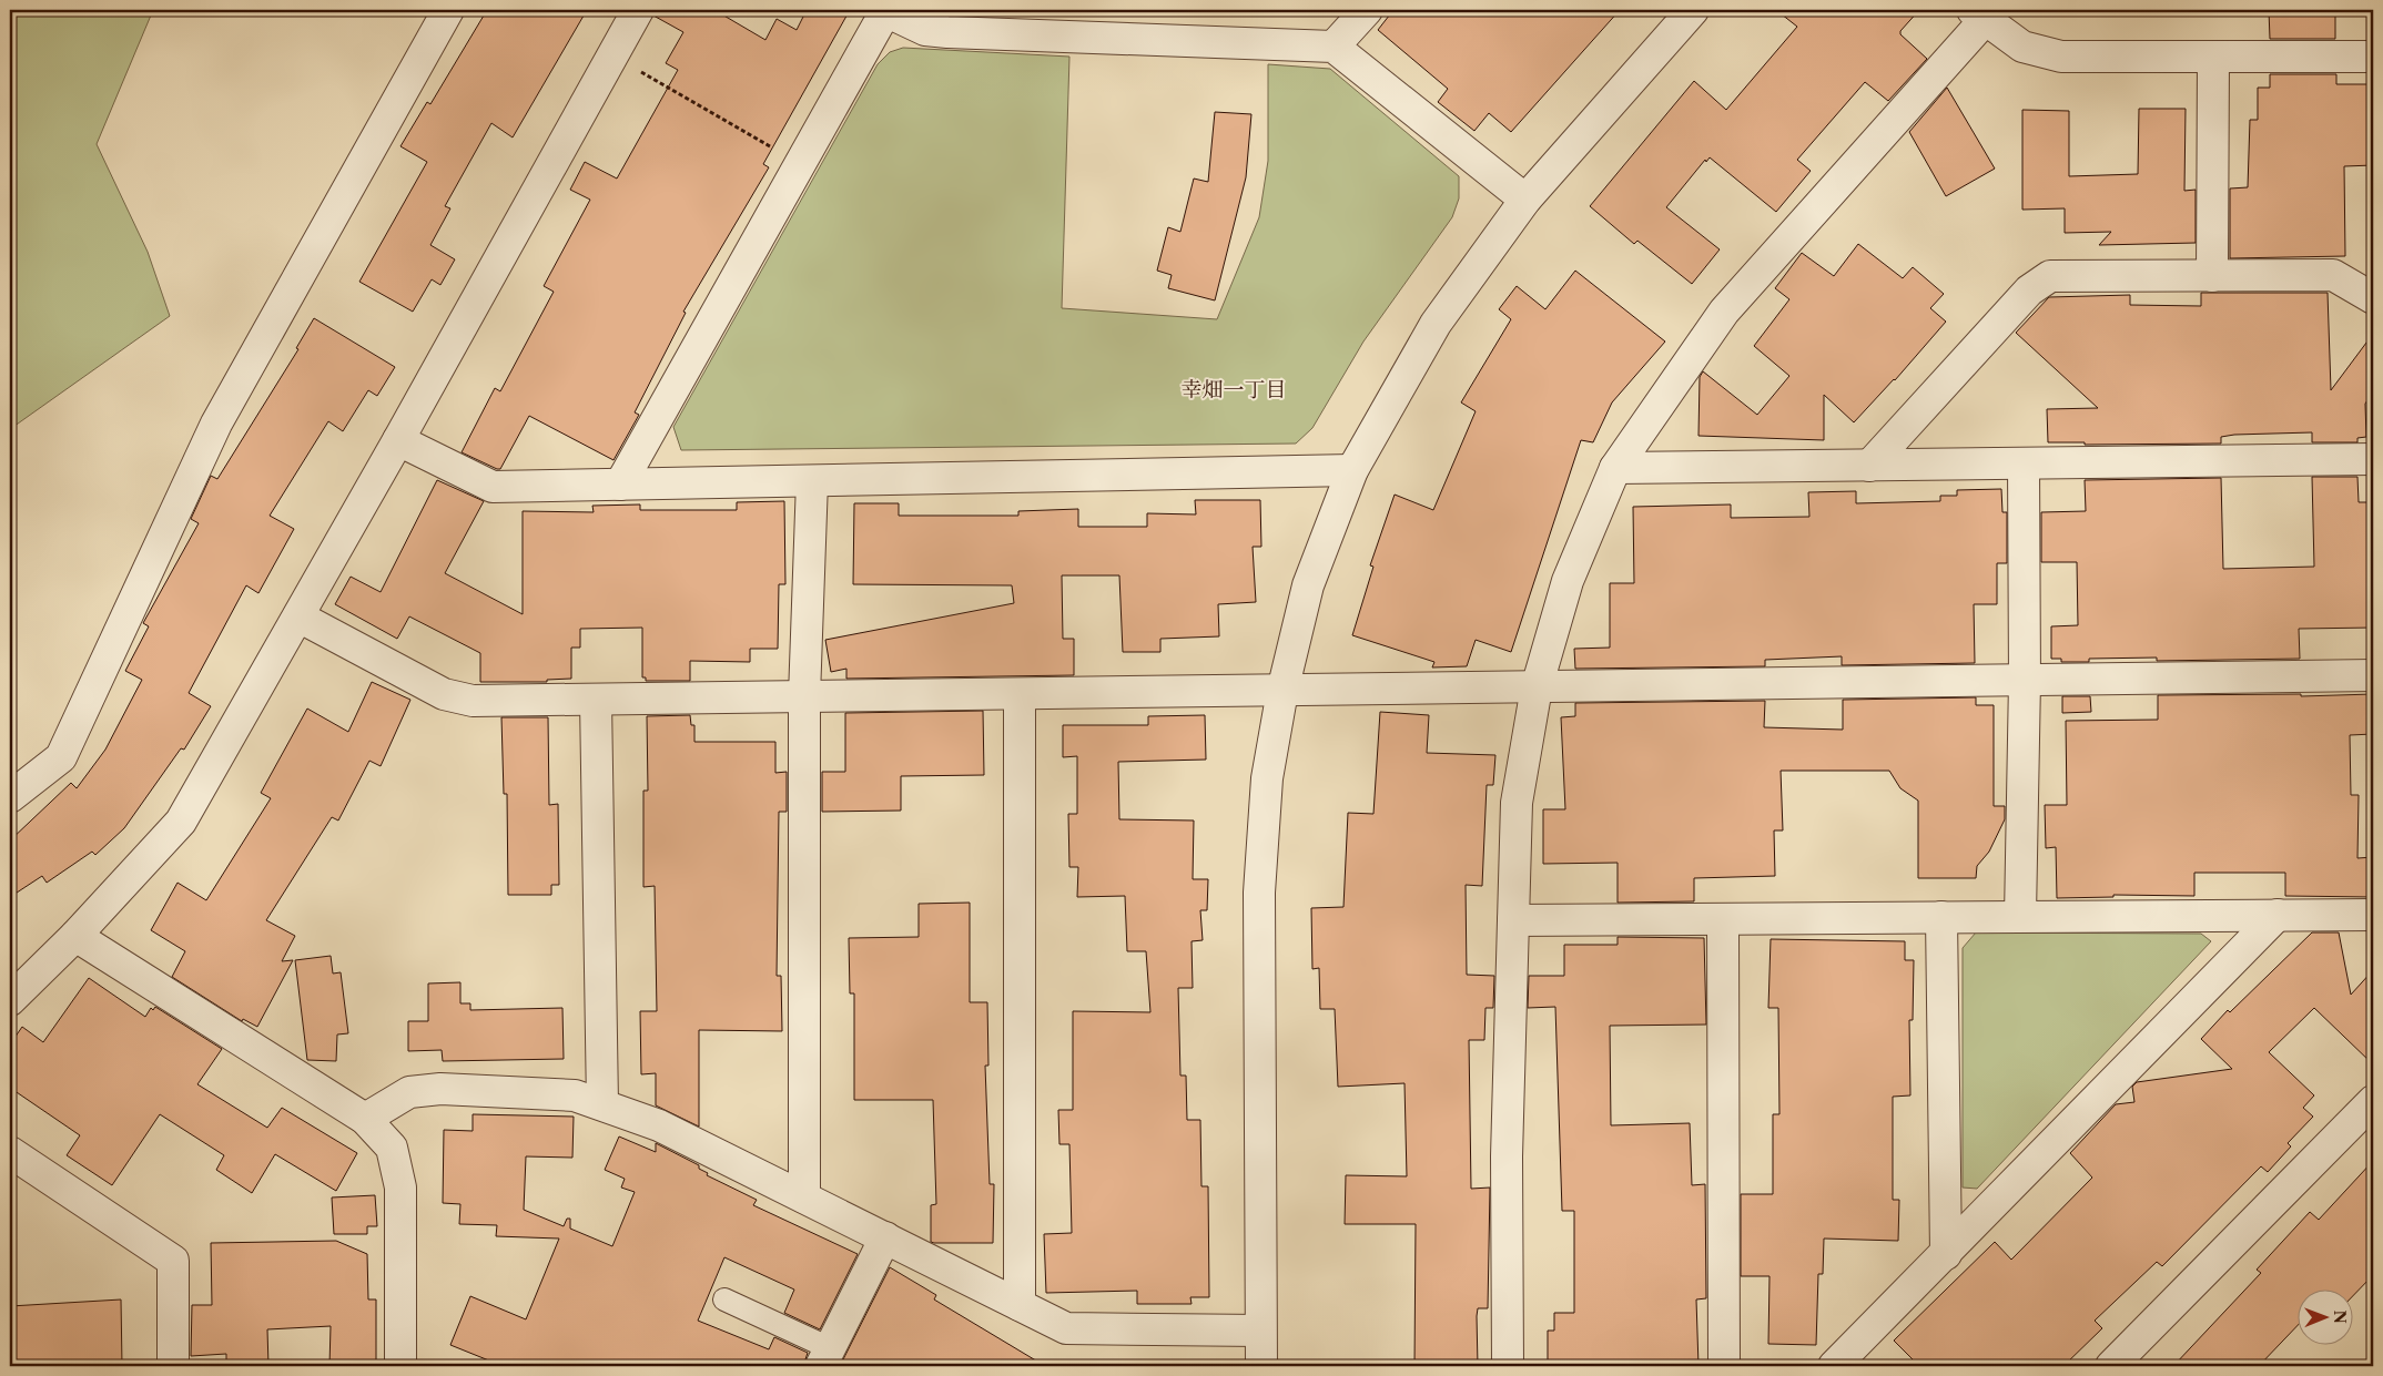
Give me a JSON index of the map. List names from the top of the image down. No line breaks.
{"districts":["幸畑一丁目"],"north":"right"}
